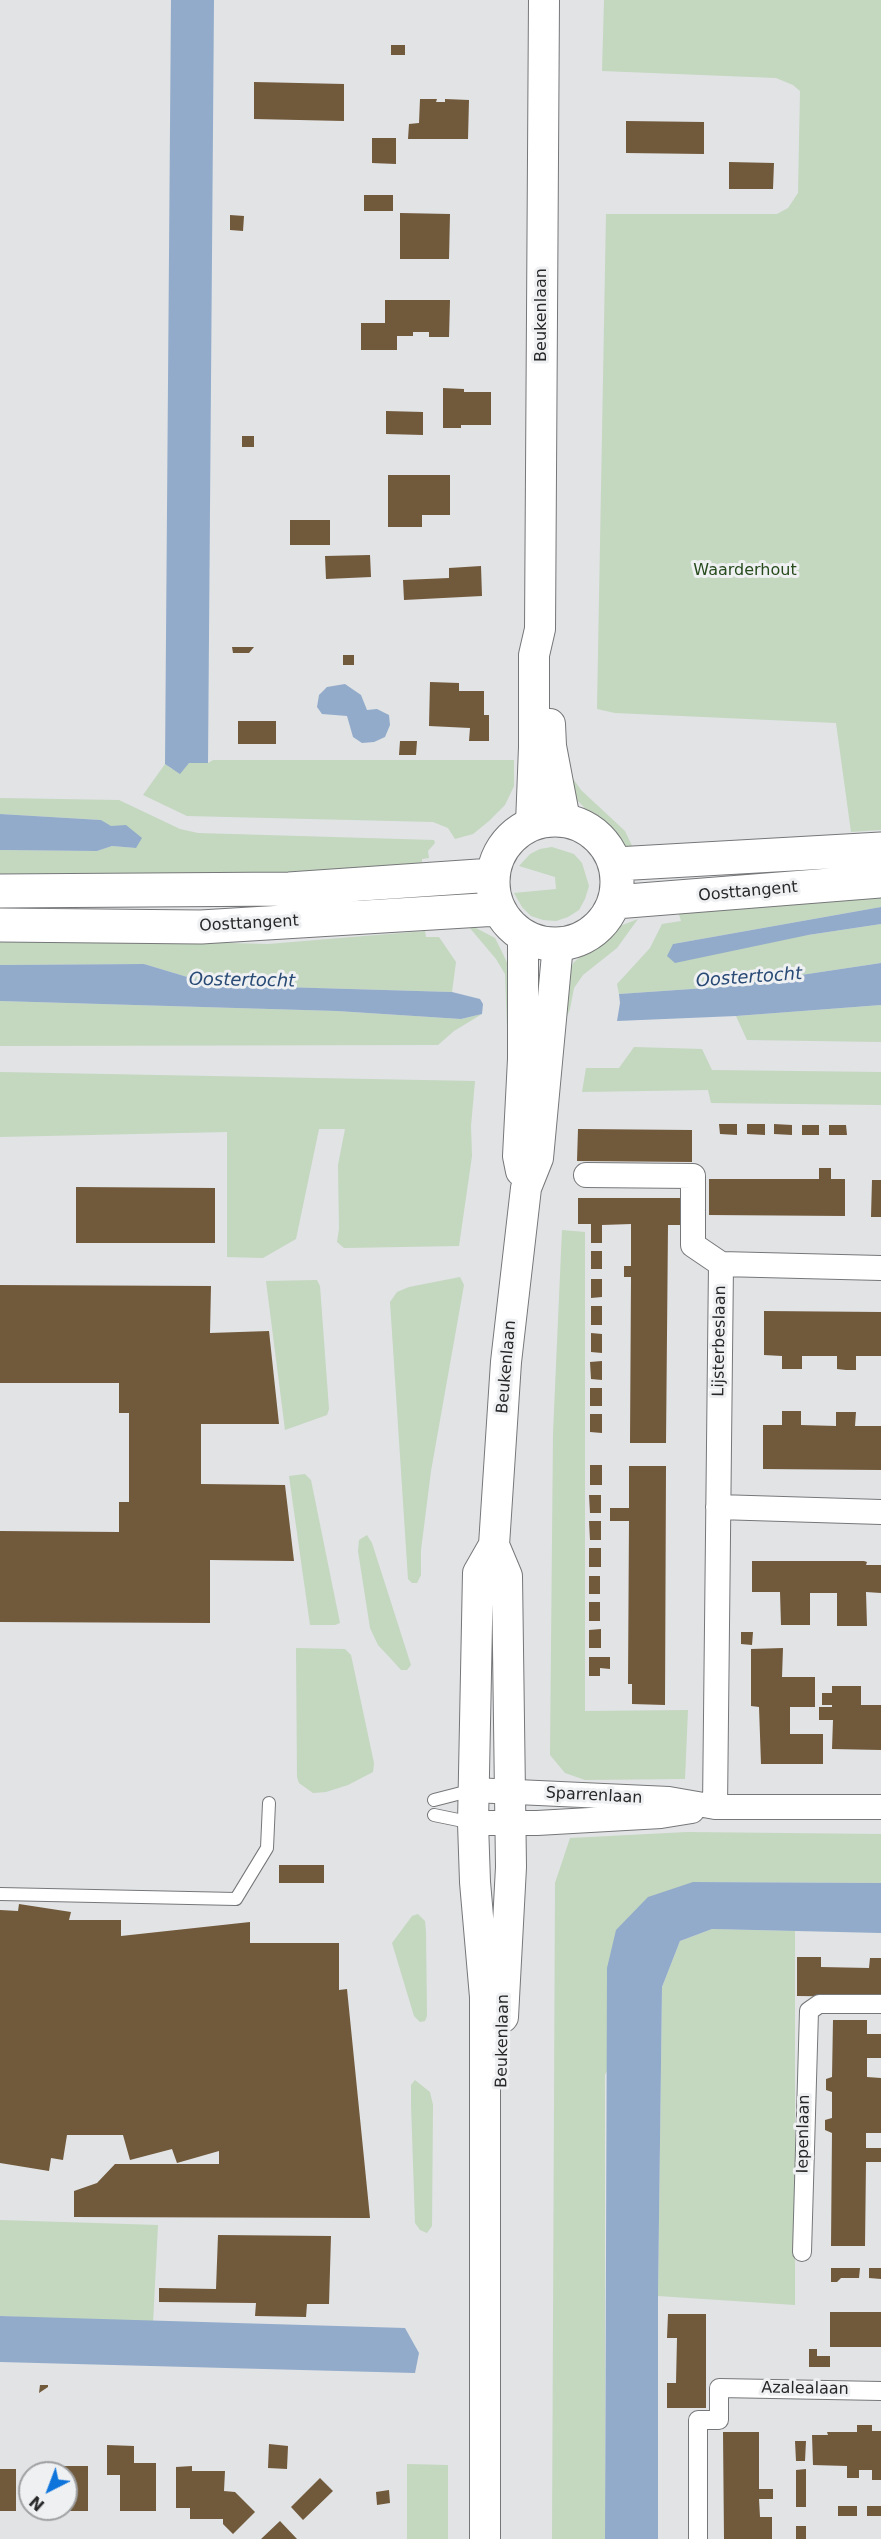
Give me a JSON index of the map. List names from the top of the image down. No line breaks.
{"streets":{"main road":["Oosttangent"],"street":["Beukenlaan","Lijsterbeslaan","Sparrenlaan","Iepenlaan","Azalealaan"]},"crossings":[["Beukenlaan","Oosttangent"],["Beukenlaan","Sparrenlaan"],["Lijsterbeslaan","Sparrenlaan"]],"water":["Oostertocht"],"parks":["Waarderhout"],"north":"bottom left"}
